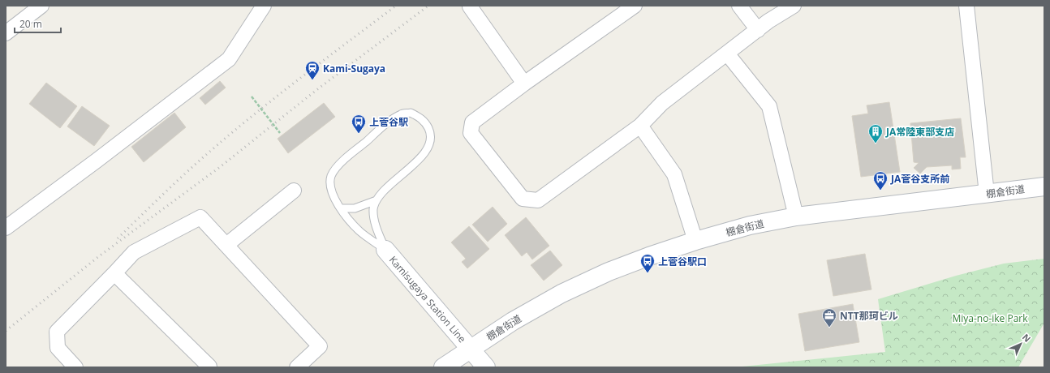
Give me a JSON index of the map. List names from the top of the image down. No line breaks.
{"streets":{"main road":["棚倉街道","Kamisugaya Station Line"]},"crossings":[["棚倉街道","Kamisugaya Station Line"]],"parks":["Miya-no-ike Park"],"places":{"station":["Kami-Sugaya"],"bus stop":["上菅谷駅","JA菅谷支所前","上菅谷駅口"],"building":["JA常陸東部支店"],"office":["NTT那珂ビル"]},"scale_bar":"20 m","north":"top right"}
